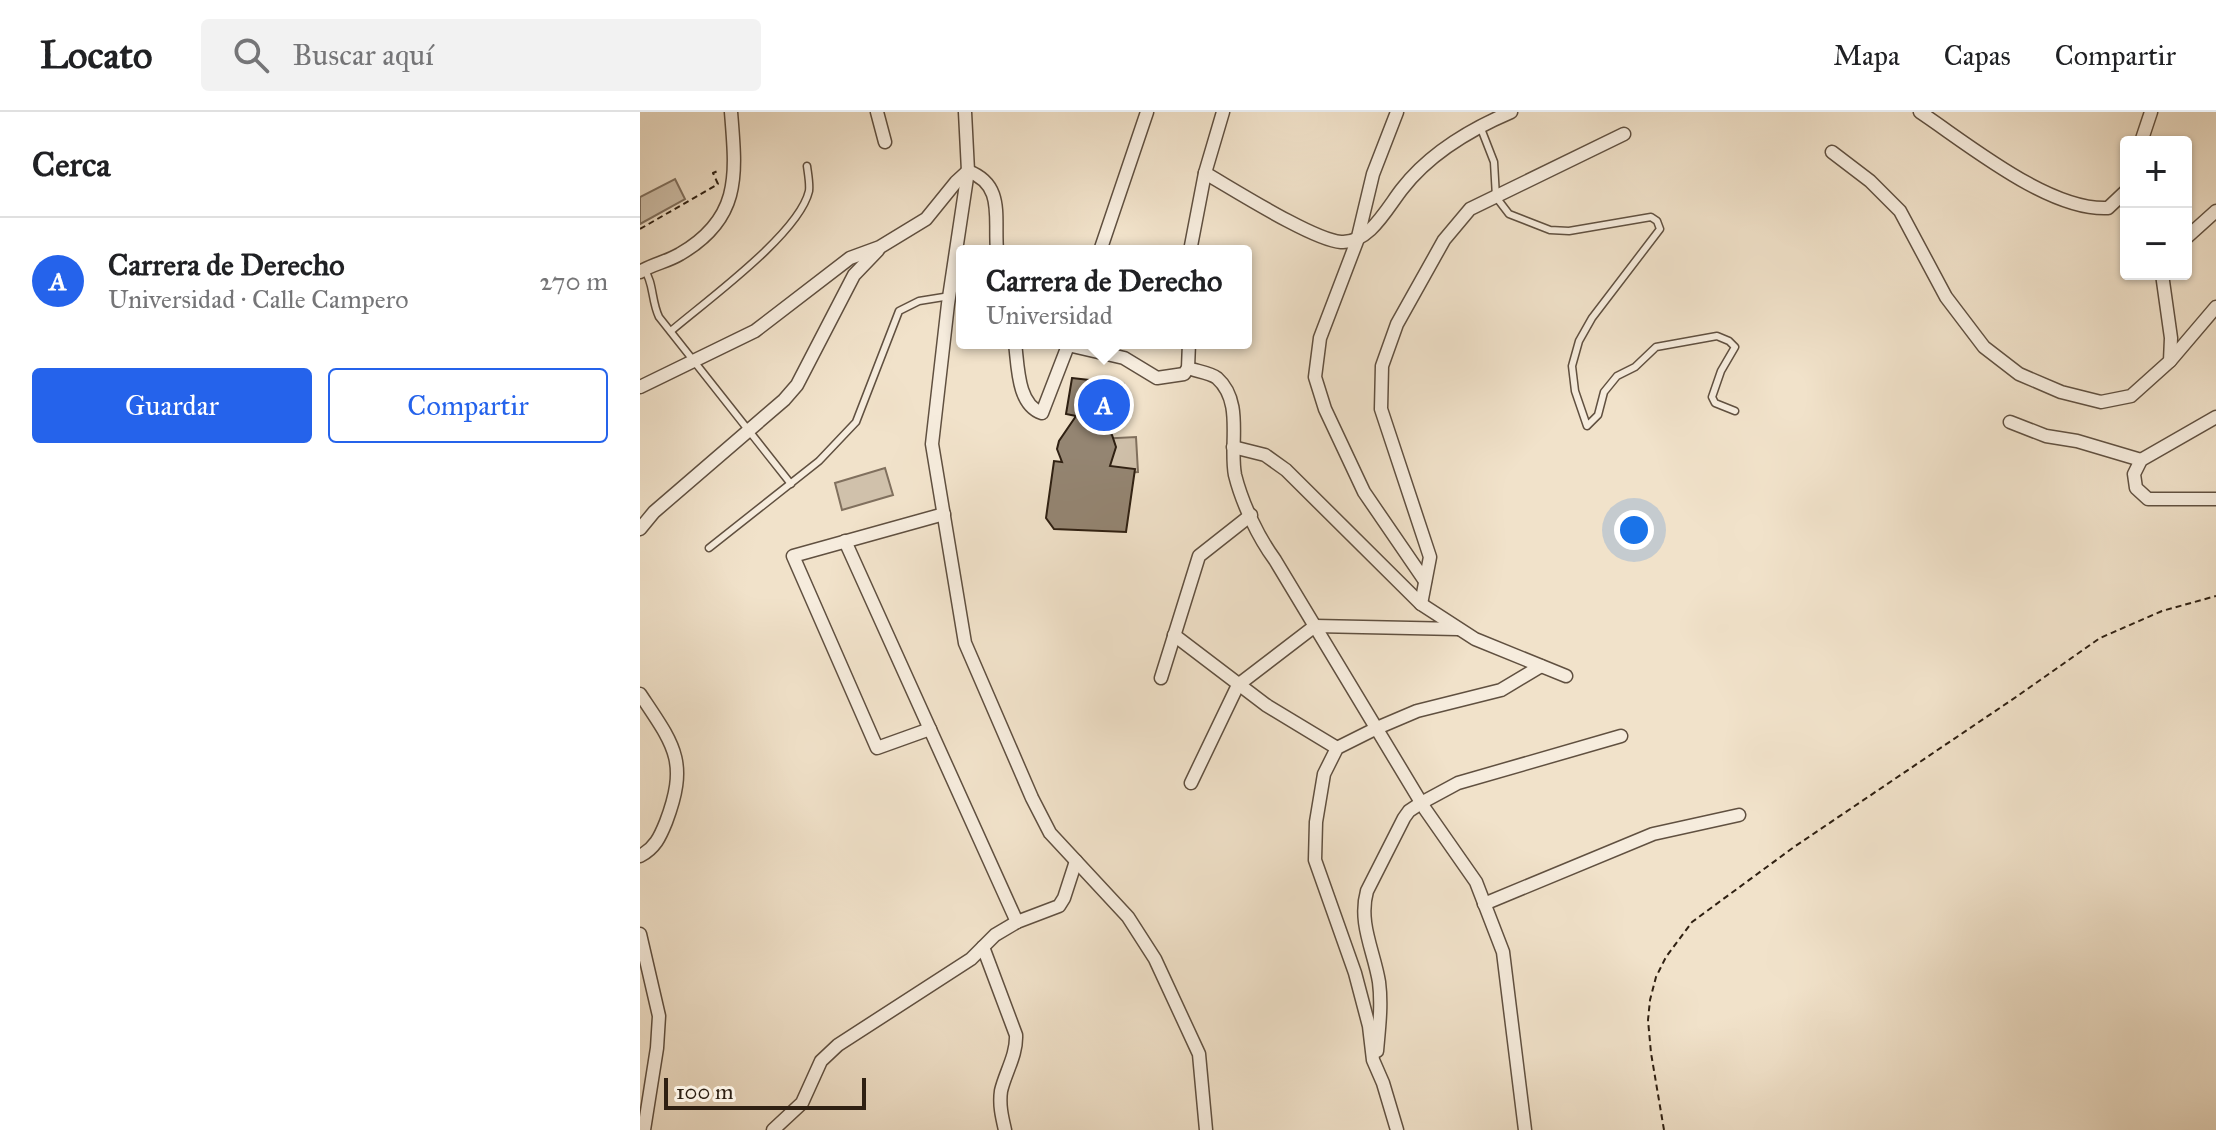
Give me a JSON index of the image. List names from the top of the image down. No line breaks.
{"scale_bar":"100 m","page":{"header":"Locato","search":"Buscar aquí","nav":["Mapa","Capas","Compartir"],"heading":"Cerca","map_buttons":["+","−"],"list":[{"mark":"A","name":"Carrera de Derecho","note":"Universidad · Calle Campero","value":"270 m"}],"popup":["Carrera de Derecho","Universidad"],"buttons":["Guardar","Compartir"],"pins":"A","scale":"100 m"}}
